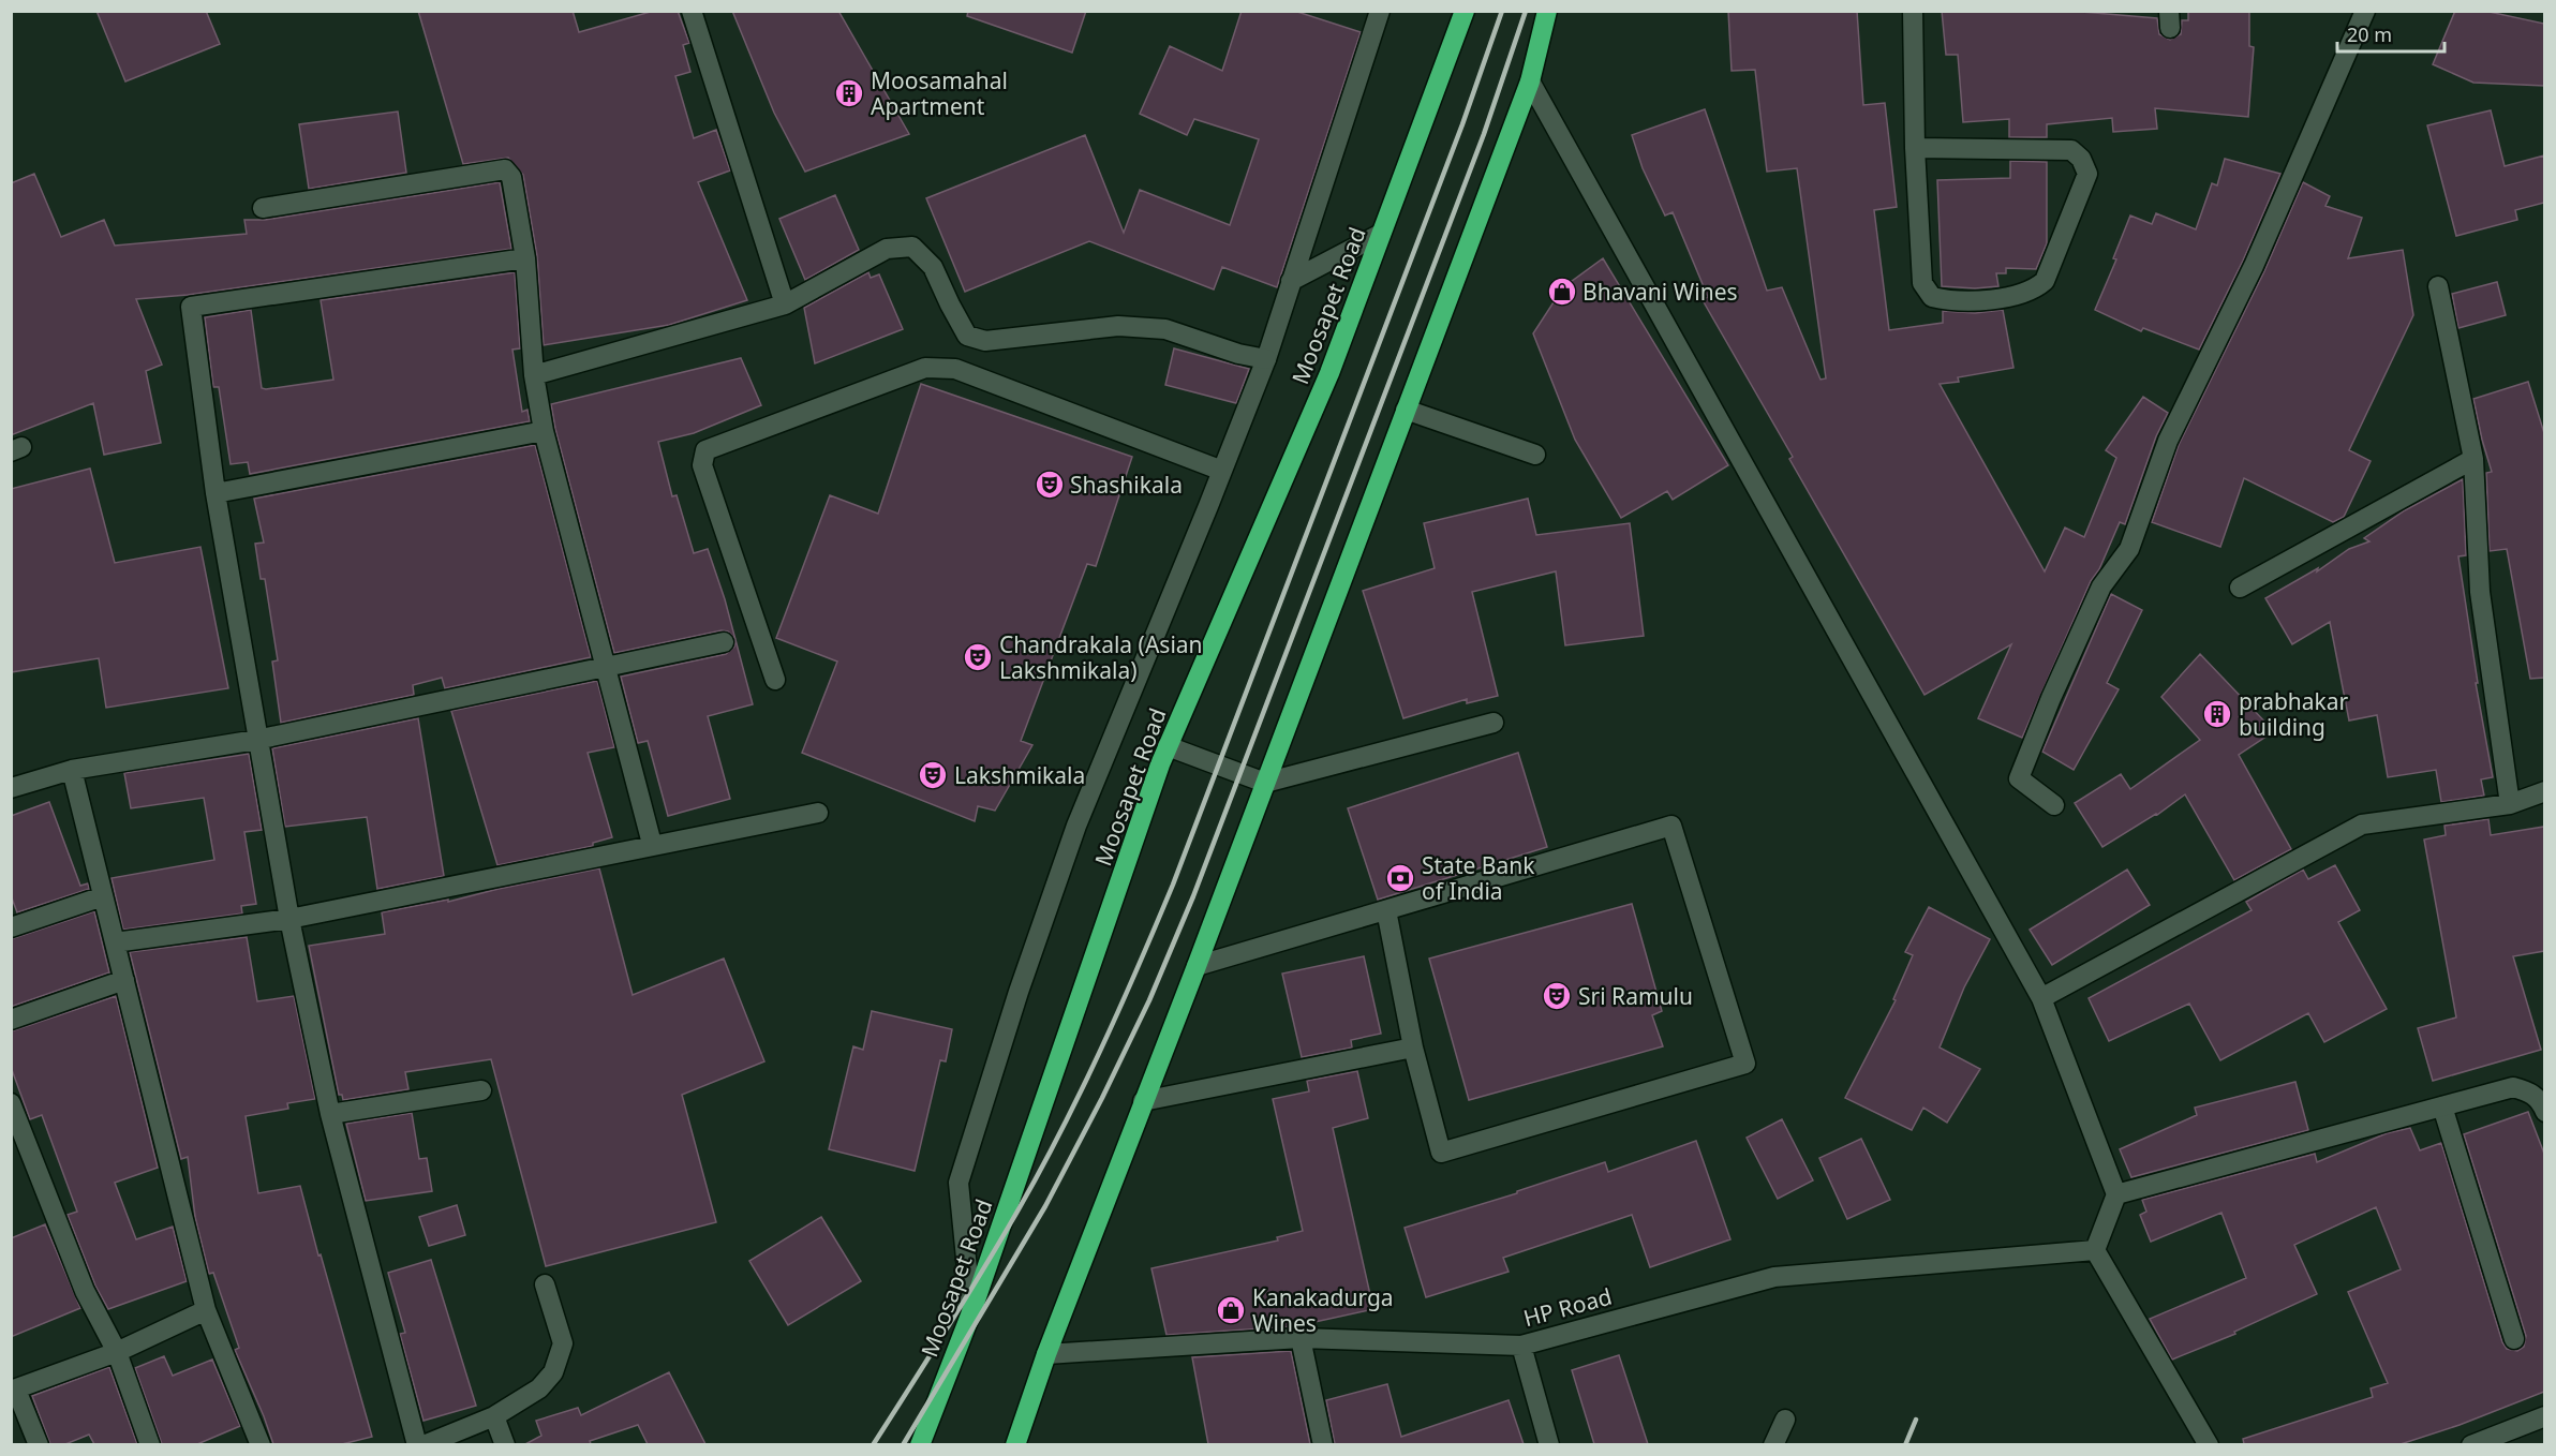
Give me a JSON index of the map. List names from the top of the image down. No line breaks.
{"streets":{"highway":["Moosapet Road"],"street":["HP Road"]},"places":{"building":["Moosamahal Apartment","prabhakar building"],"shop":["Bhavani Wines","Kanakadurga Wines"],"theatre":["Shashikala","Chandrakala (Asian Lakshmikala)","Lakshmikala","Sri Ramulu"],"bank":["State Bank of India"]},"scale_bar":"20 m"}
